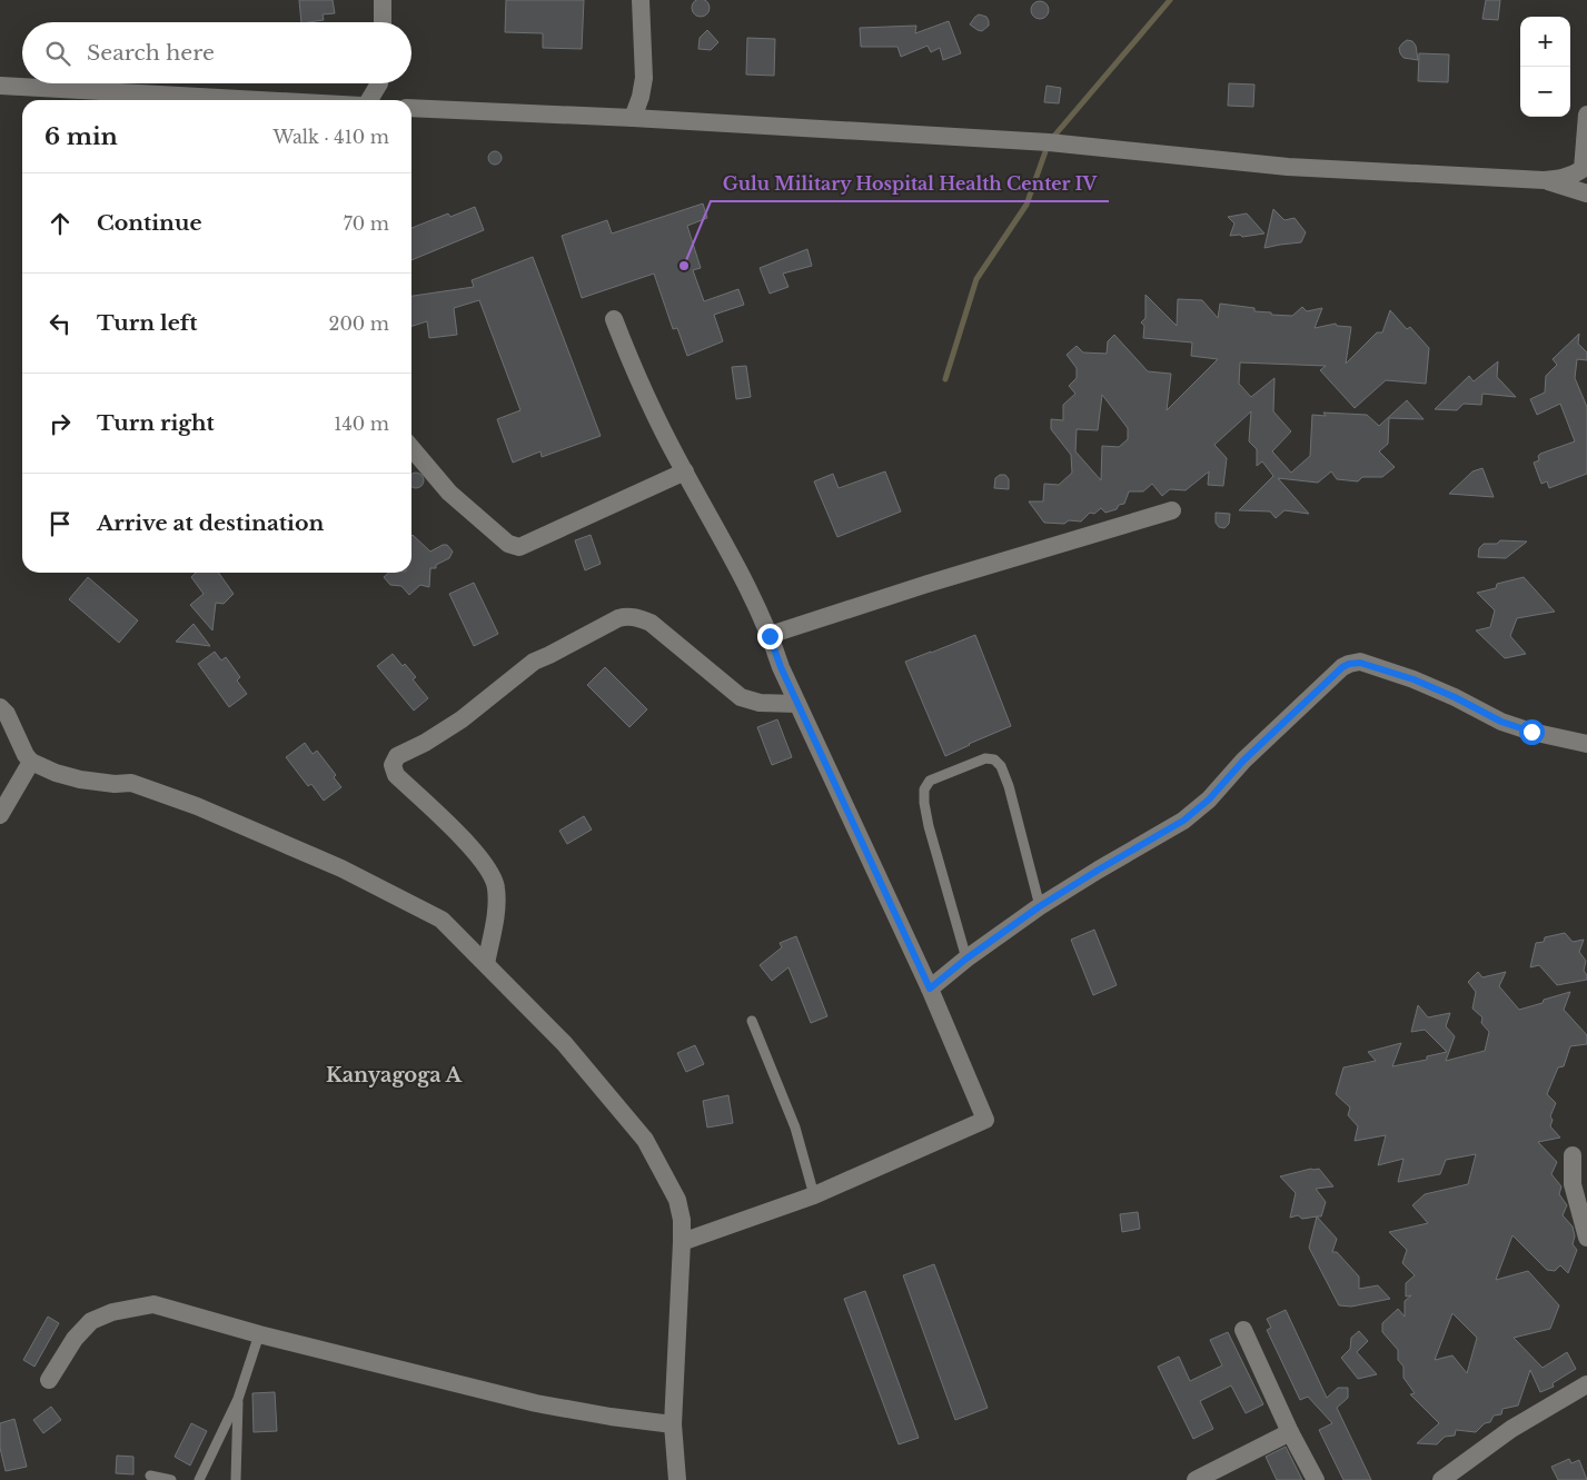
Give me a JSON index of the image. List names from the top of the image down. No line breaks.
{"districts":["Kanyagoga A"],"places":["Gulu Military Hospital Health Center IV"],"page":{"map_buttons":["+","−"],"search":"Search here","heading":["6 min","Walk · 410 m"],"list":[["Continue","70 m"],["Turn left","200 m"],["Turn right","140 m"],"Arrive at destination"]}}
